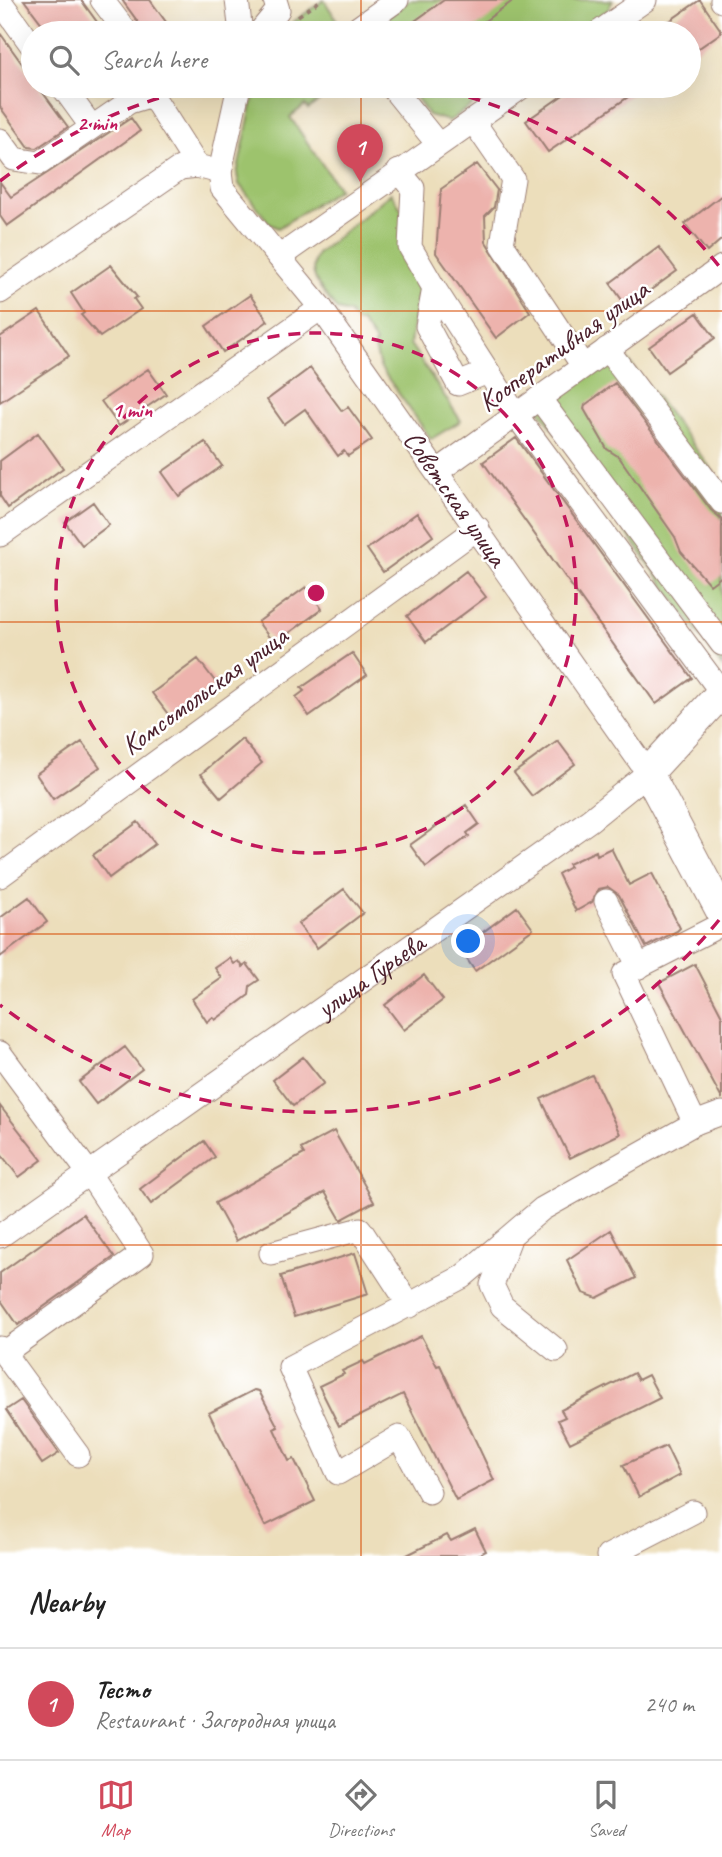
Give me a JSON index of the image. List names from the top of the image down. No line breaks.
{"streets":{"main road":["Советская улица","улица Гурьева"],"street":["Кооперативная улица","Комсомольская улица"]},"crossings":[["Кооперативная улица","Советская улица"],["Советская улица","Комсомольская улица"],["Советская улица","улица Гурьева"]],"page":{"search":"Search here","pins":"1","heading":"Nearby","list":[{"mark":"1","name":"Тесто","note":"Restaurant · Загородная улица","value":"240 m"}],"nav":["Map","Directions","Saved"]},"rings":["2 min","1 min"]}
